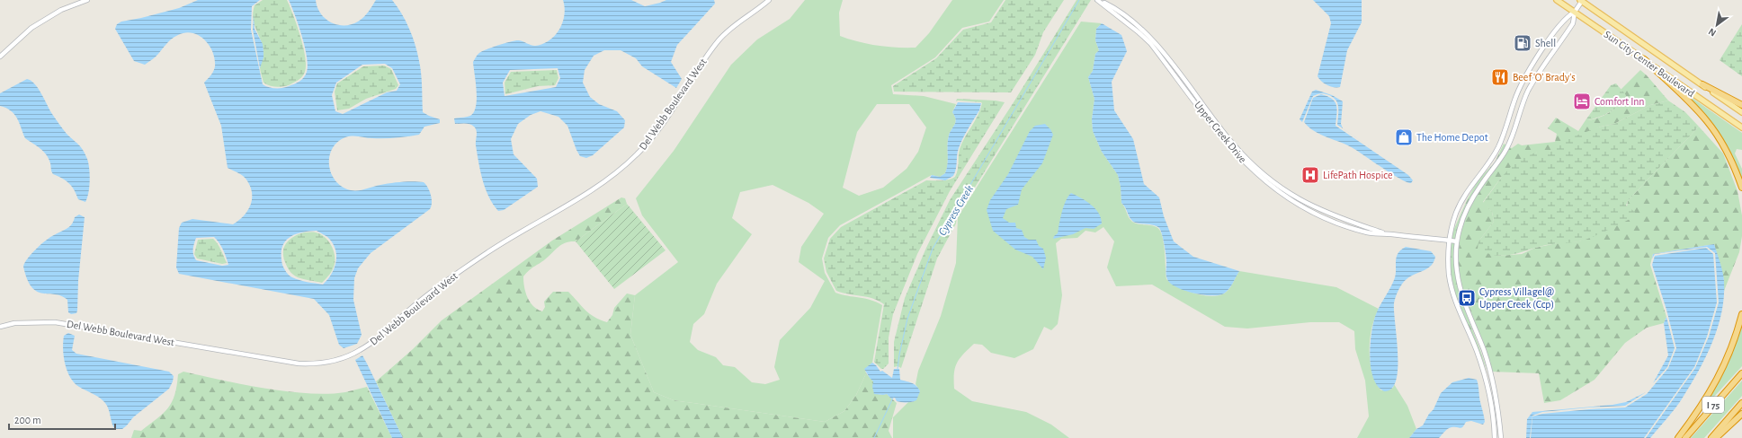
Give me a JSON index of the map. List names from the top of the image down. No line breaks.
{"streets":{"highway":["I 75"],"main road":["Sun City Center Boulevard"],"street":["Del Webb Boulevard West","Upper Creek Drive"]},"water":["Cypress Creek"],"places":{"fuel station":["Shell"],"restaurant":["Beef 'O' Brady's"],"hotel":["Comfort Inn"],"shop":["The Home Depot"],"hospital":["LifePath Hospice"],"bus stop":["Cypress Villagel@ Upper Creek (Ccp)"]},"scale_bar":"200 m","north":"bottom left"}
